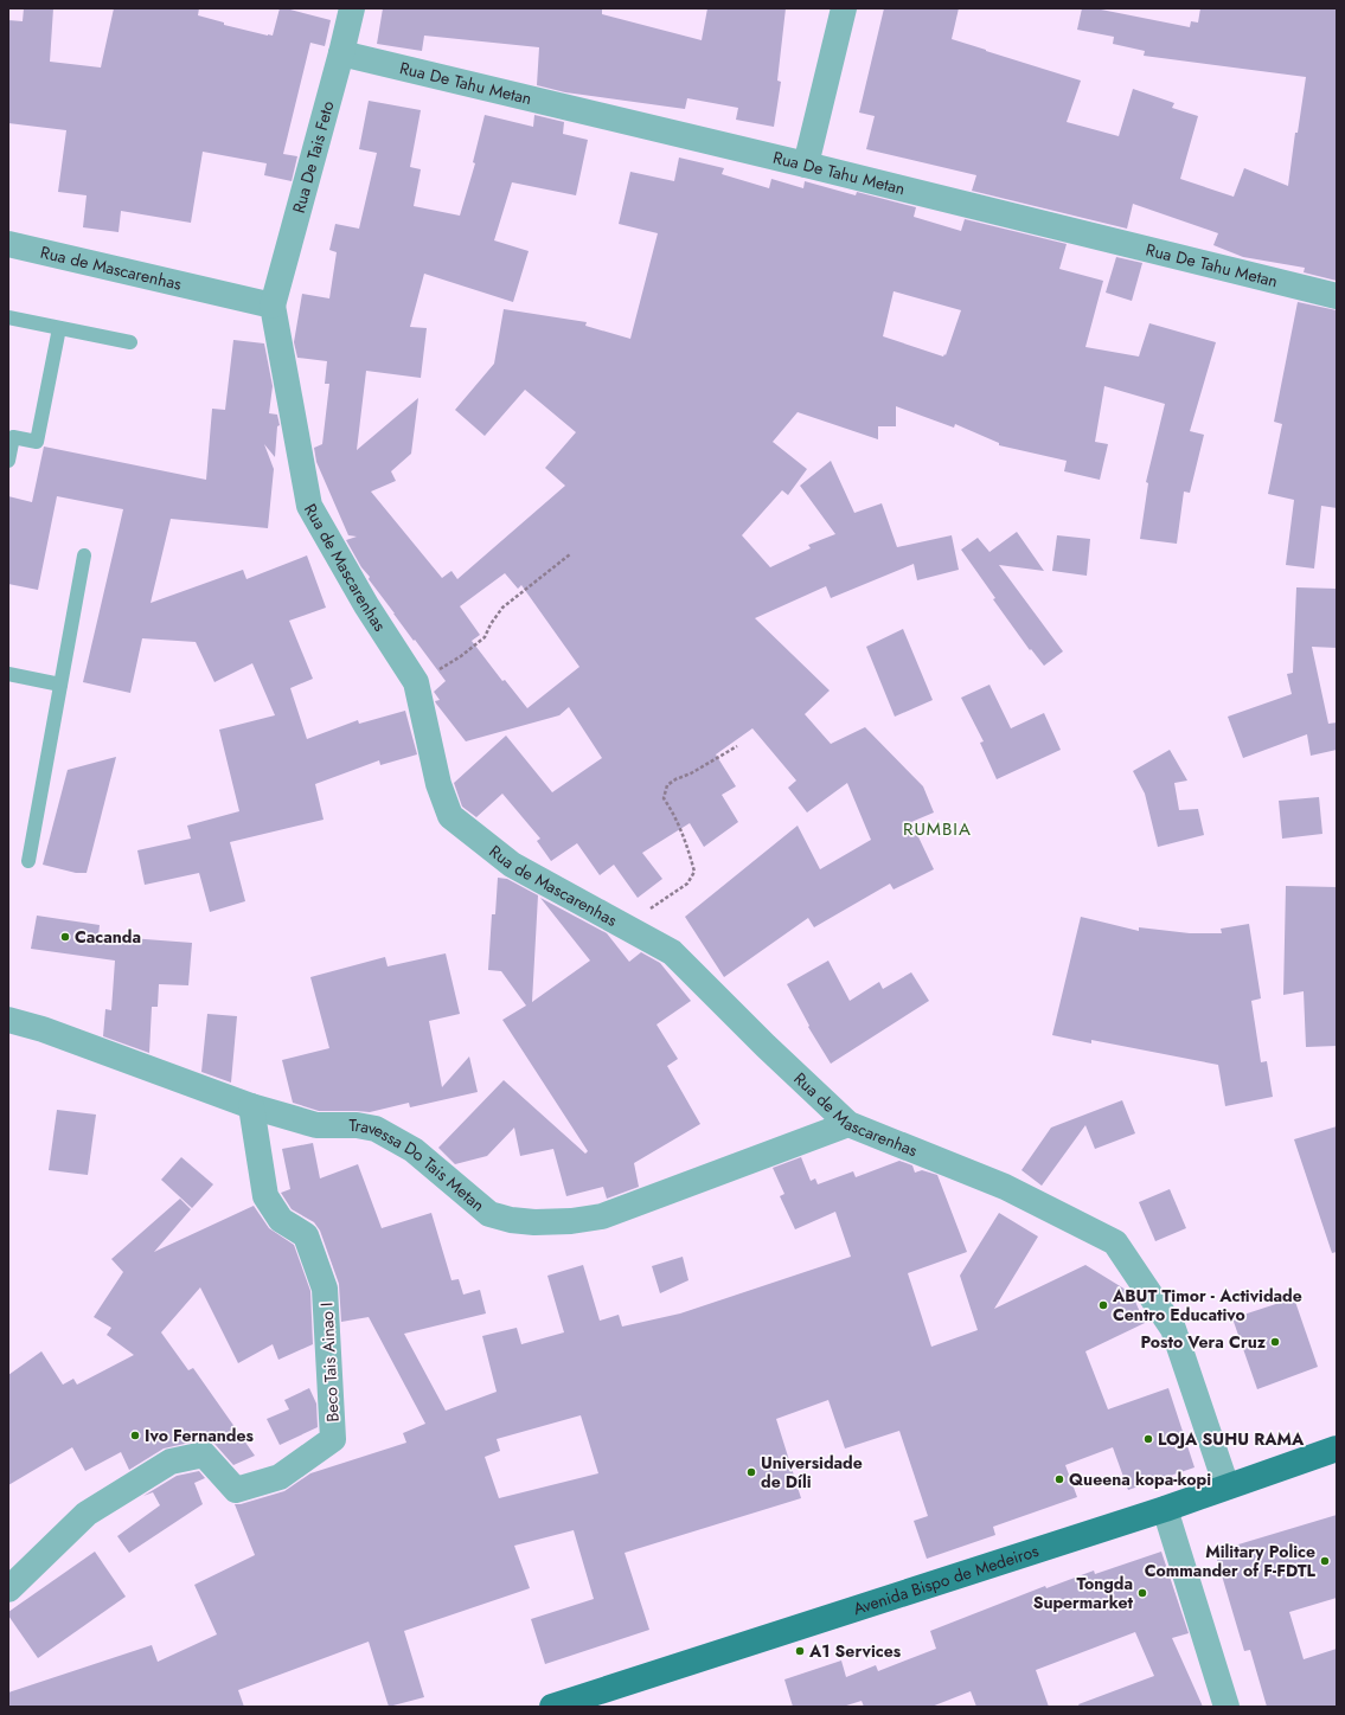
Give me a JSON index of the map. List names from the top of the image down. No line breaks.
{"streets":{"main road":["Avenida Bispo de Medeiros"],"street":["Rua De Tahu Metan","Rua De Tais Feto","Rua de Mascarenhas","Travessa Do Tais Metan","Beco Tais Ainao I"]},"crossings":[["Rua De Tahu Metan","Rua De Tais Feto"],["Rua De Tais Feto","Rua de Mascarenhas"],["Rua de Mascarenhas","Travessa Do Tais Metan"],["Rua de Mascarenhas","Avenida Bispo de Medeiros"],["Travessa Do Tais Metan","Beco Tais Ainao I"]],"districts":["RUMBIA"],"places":["Cacanda","ABUT Timor - Actividade Centro Educativo","Posto Vera Cruz","Ivo Fernandes","LOJA SUHU RAMA","Universidade de Díli","Queena kopa-kopi","Military Police Commander of F-FDTL","Tongda Supermarket","A1 Services"]}
